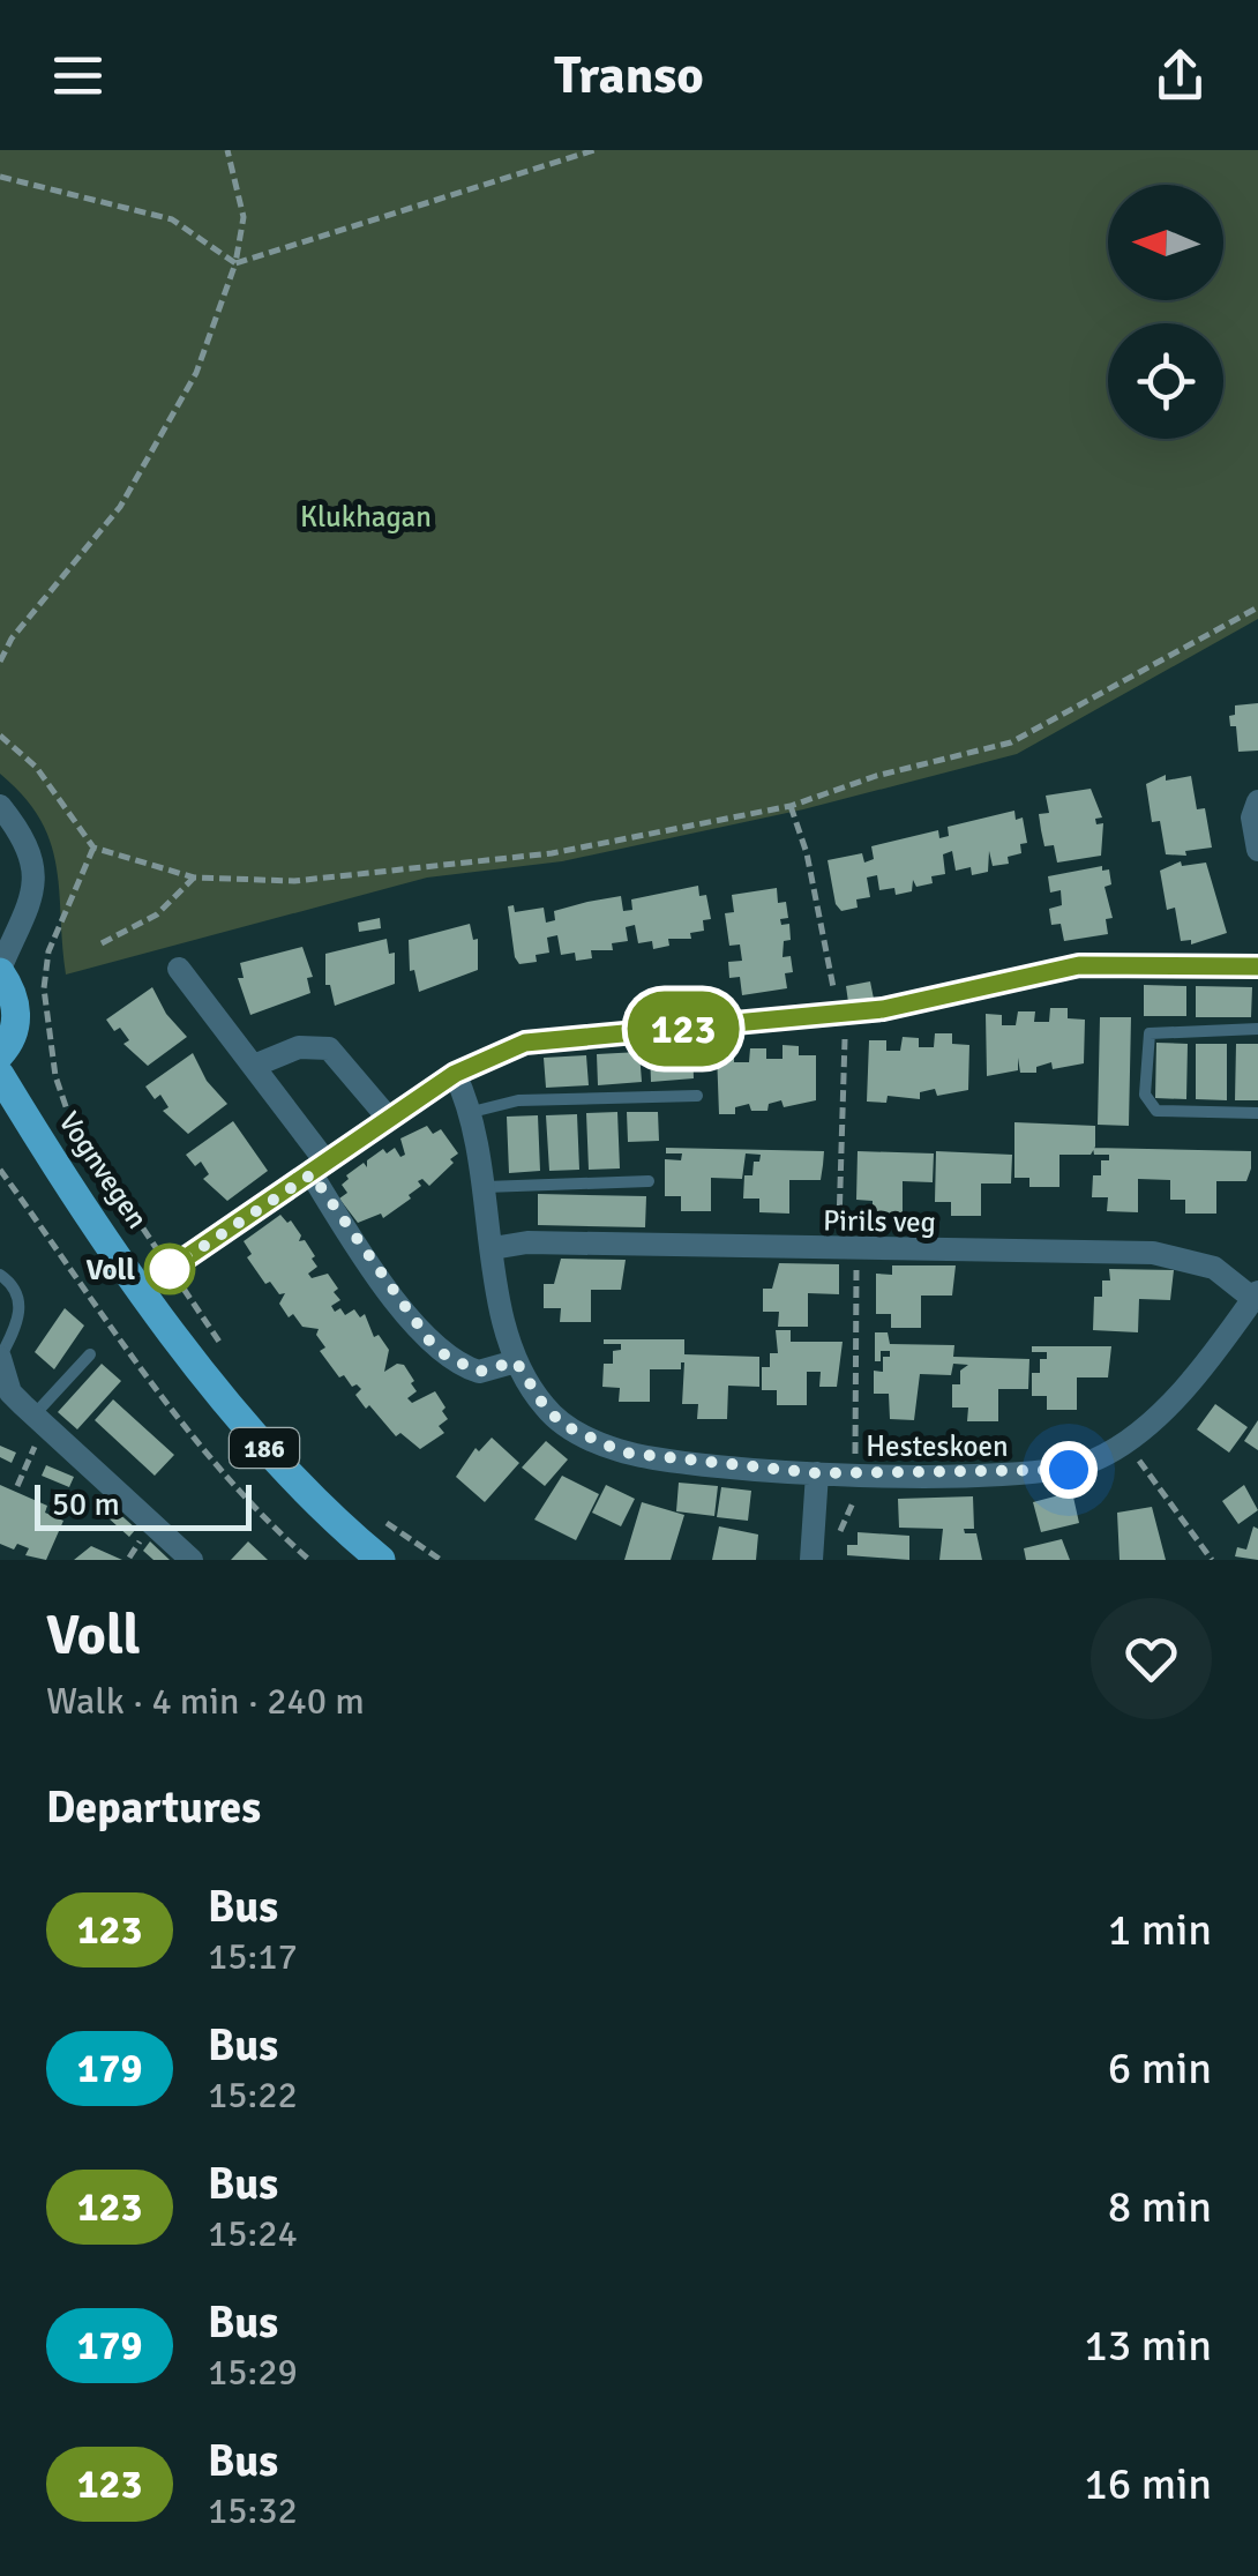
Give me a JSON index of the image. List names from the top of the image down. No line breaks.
{"streets":{"main road":["Vognvegen","186"],"street":["Pirils veg","Hesteskoen"]},"crossings":[["Pirils veg","Hesteskoen"]],"parks":["Klukhagan"],"places":["Voll"],"lines":["bus line 123"],"scale_bar":"50 m","north":"left","page":{"header":"Transo","on_map":"123","scale":"50 m","heading":[["Voll","Walk · 4 min · 240 m"],"Departures"],"list":[{"mark":"123","name":"Bus","note":"15:17","value":"1 min"},{"mark":"179","name":"Bus","note":"15:22","value":"6 min"},{"mark":"123","name":"Bus","note":"15:24","value":"8 min"},{"mark":"179","name":"Bus","note":"15:29","value":"13 min"},{"mark":"123","name":"Bus","note":"15:32","value":"16 min"}]}}
